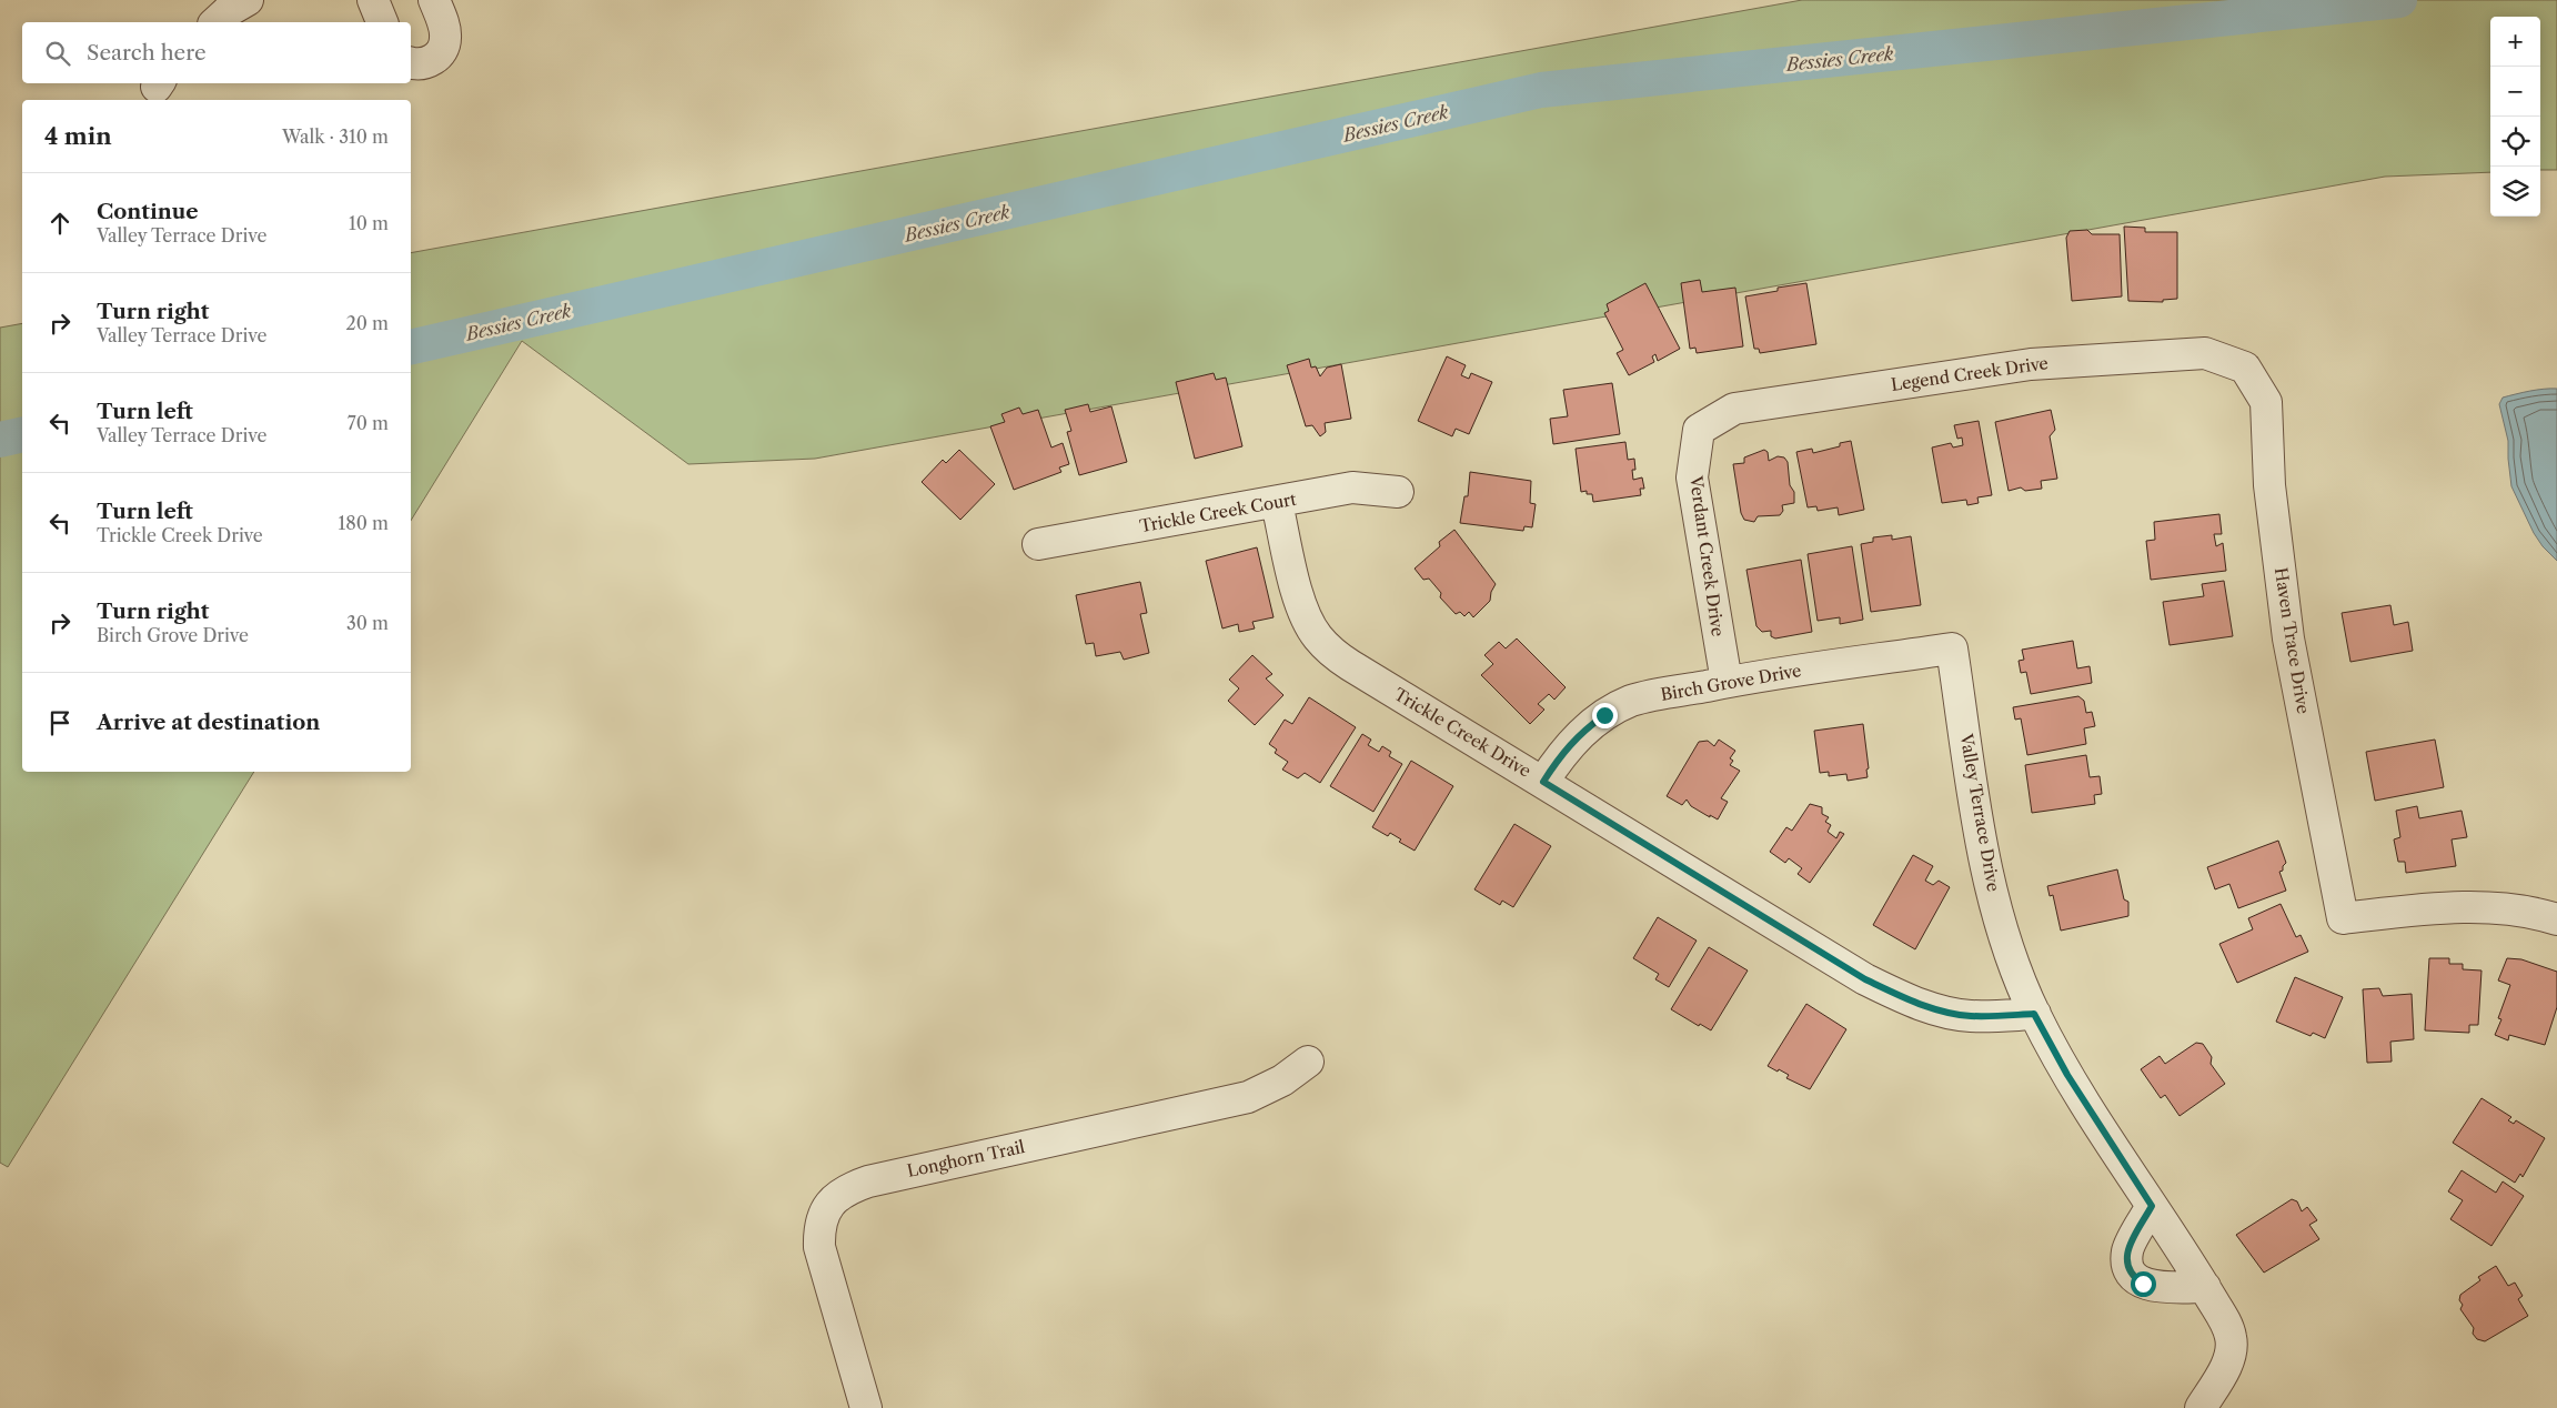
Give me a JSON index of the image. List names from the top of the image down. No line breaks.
{"streets":{"street":["Legend Creek Drive","Trickle Creek Court","Verdant Creek Drive","Haven Trace Drive","Birch Grove Drive","Trickle Creek Drive","Valley Terrace Drive","Longhorn Trail"]},"crossings":[["Legend Creek Drive","Verdant Creek Drive"],["Legend Creek Drive","Haven Trace Drive"],["Trickle Creek Court","Trickle Creek Drive"],["Verdant Creek Drive","Birch Grove Drive"],["Birch Grove Drive","Trickle Creek Drive"],["Birch Grove Drive","Valley Terrace Drive"],["Trickle Creek Drive","Valley Terrace Drive"]],"water":["Bessies Creek"],"page":{"map_buttons":["+","−"],"search":"Search here","heading":["4 min","Walk · 310 m"],"list":[["Continue","Valley Terrace Drive","10 m"],["Turn right","Valley Terrace Drive","20 m"],["Turn left","Valley Terrace Drive","70 m"],["Turn left","Trickle Creek Drive","180 m"],["Turn right","Birch Grove Drive","30 m"],"Arrive at destination"]}}
